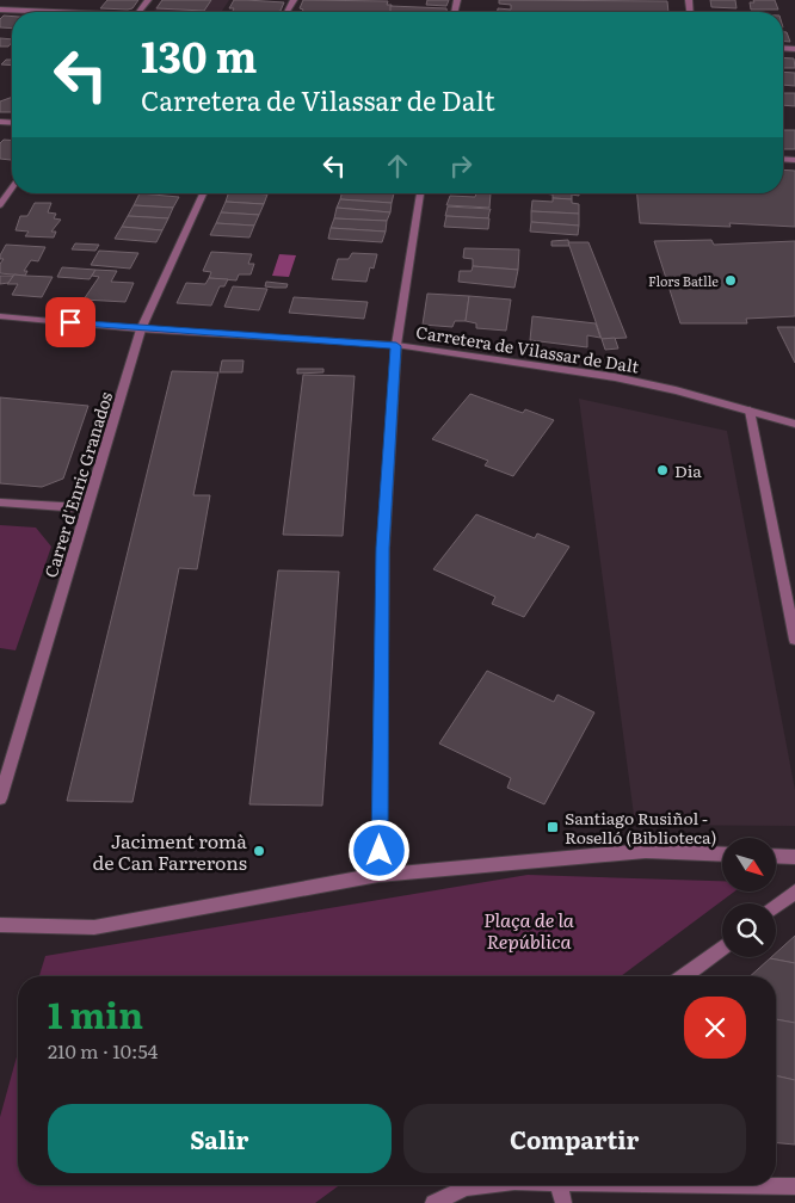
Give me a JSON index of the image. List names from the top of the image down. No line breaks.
{"streets":{"street":["Carretera de Vilassar de Dalt","Carrer d'Enric Granados"]},"crossings":[["Carretera de Vilassar de Dalt","Carrer d'Enric Granados"]],"parks":["Plaça de la República"],"places":{"other":["Flors Batlle","Dia","Jaciment romà de Can Farrerons"],"transit":["Santiago Rusiñol - Roselló (Biblioteca)"]},"north":"bottom right","page":{"turn":["130 m","Carretera de Vilassar de Dalt"],"heading":["1 min","210 m · 10:54"],"buttons":["Salir","Compartir"]}}
